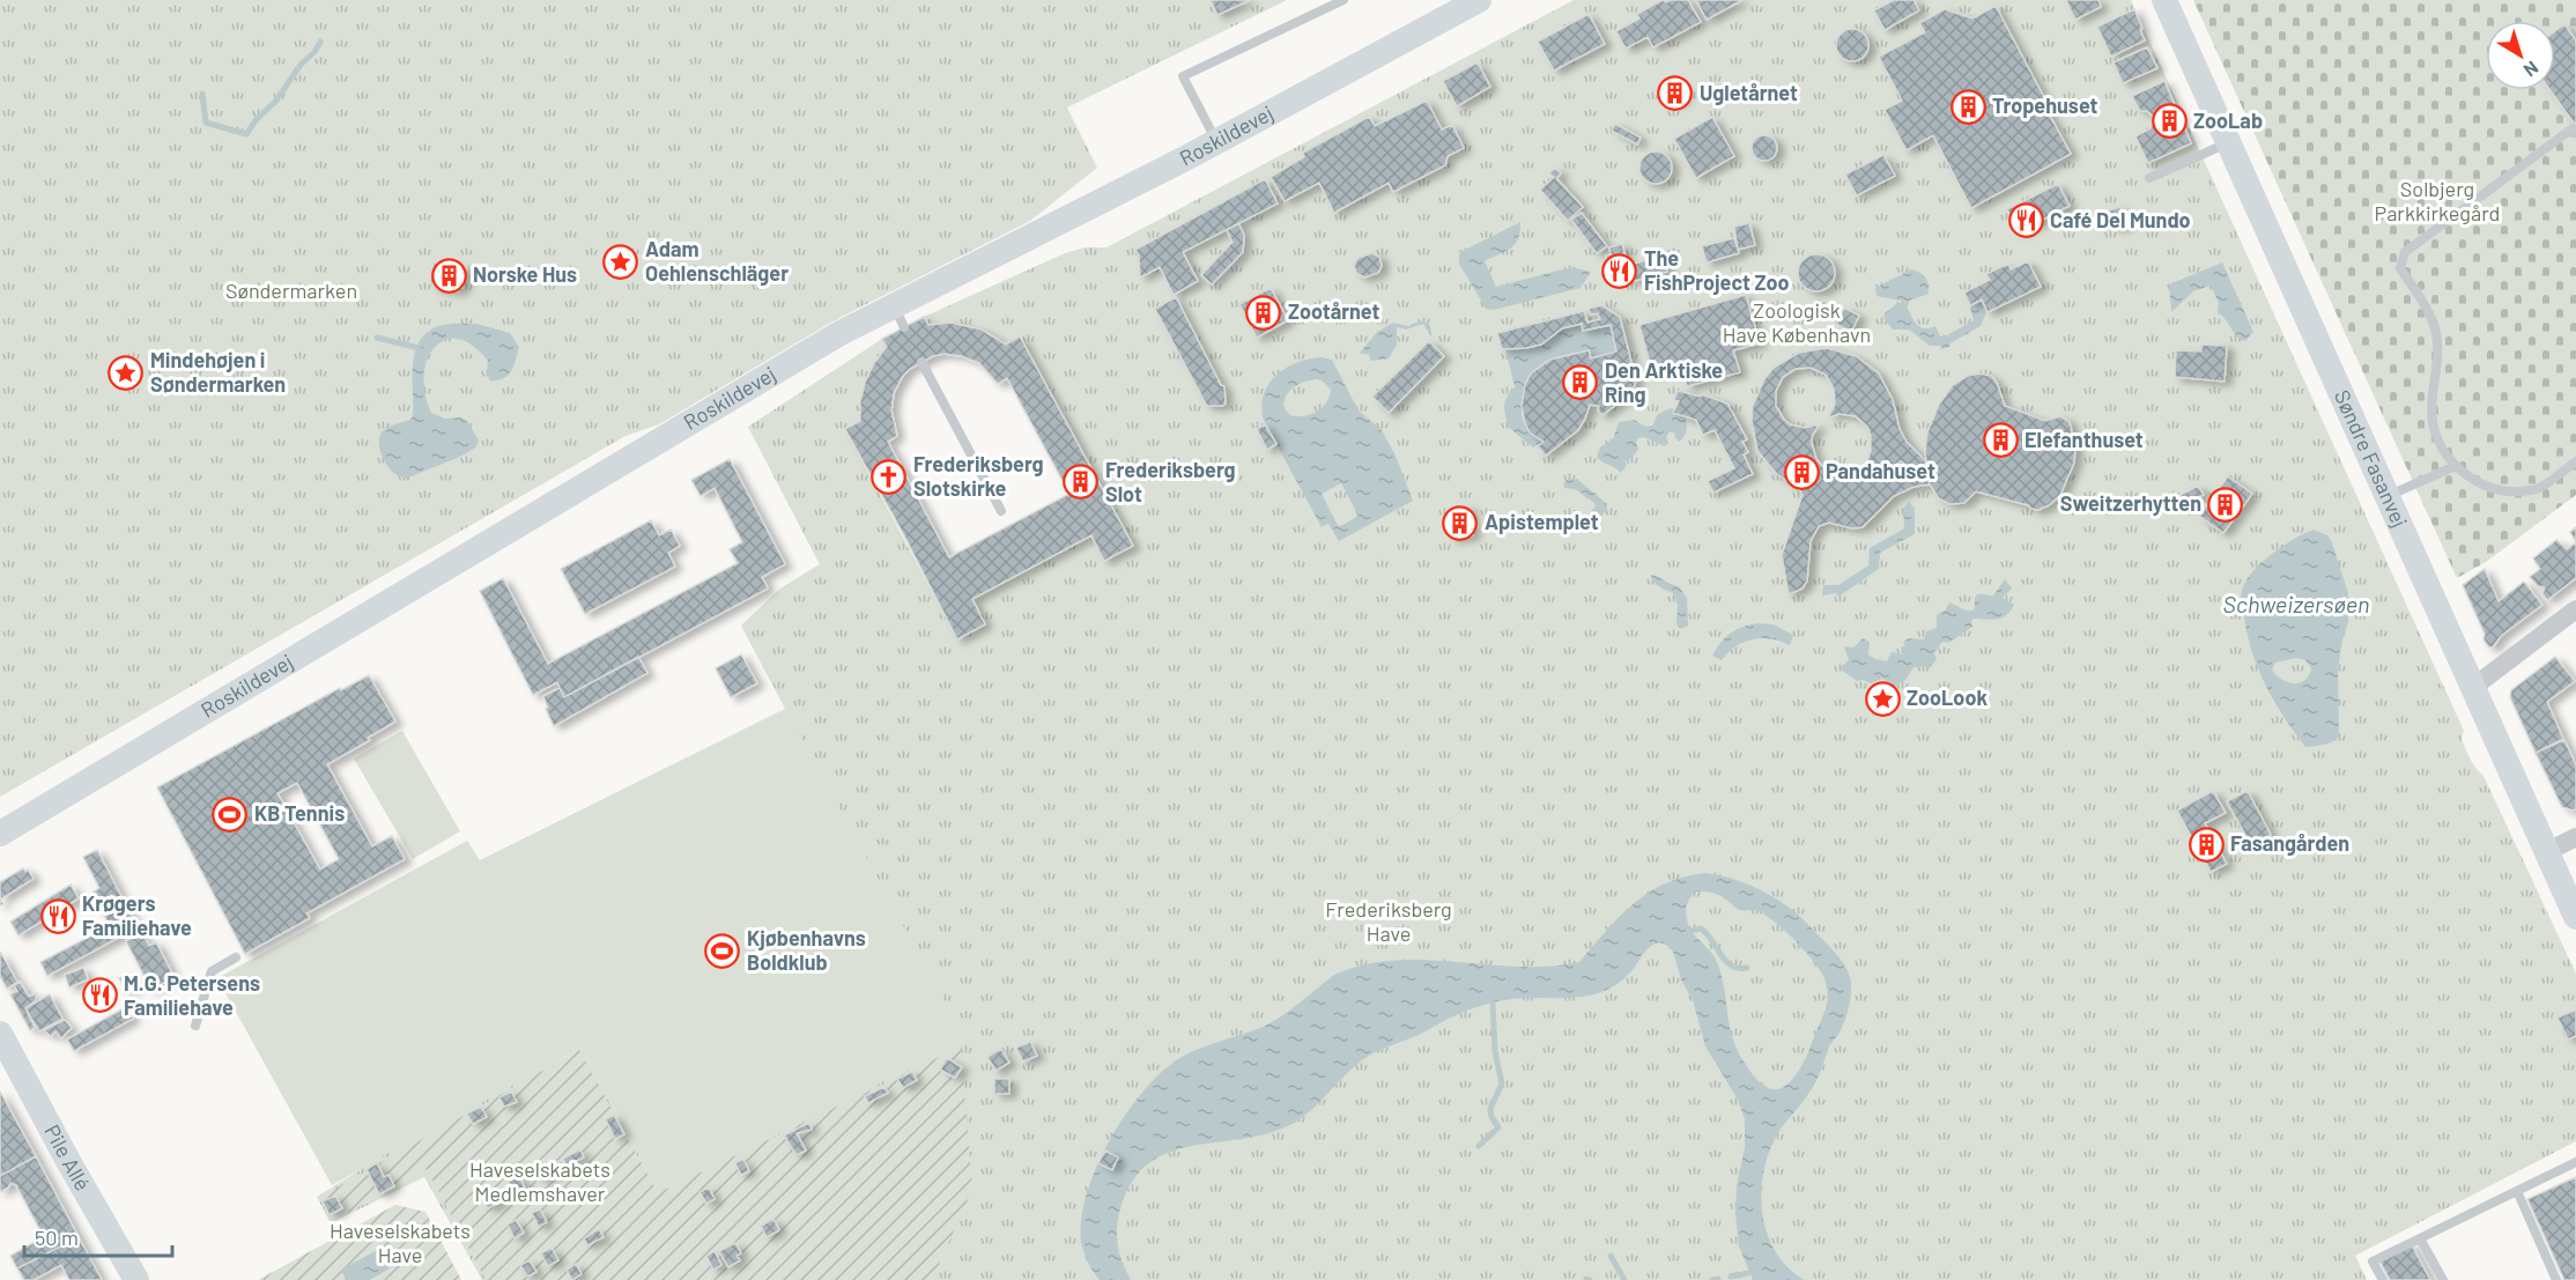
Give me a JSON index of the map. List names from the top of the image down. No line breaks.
{"streets":{"street":["Roskildevej","Søndre Fasanvej","Pile Allé"]},"water":["Schweizersøen"],"parks":["Solbjerg Parkkirkegård","Søndermarken","Zoologisk Have København","Frederiksberg Have","Haveselskabets Medlemshaver","Haveselskabets Have"],"places":{"building":["Ugletårnet","Tropehuset","ZooLab","Norske Hus","Zootårnet","Den Arktiske Ring","Elefanthuset","Pandahuset","Frederiksberg Slot","Sweitzerhytten","Apistemplet","Fasangården"],"restaurant":["Café Del Mundo","The FishProject Zoo","Krøgers Familiehave","M.G. Petersens Familiehave"],"place":["Adam Oehlenschläger","Mindehøjen i Søndermarken","ZooLook"],"church":["Frederiksberg Slotskirke"],"sports":["KB Tennis","Kjøbenhavns Boldklub"]},"scale_bar":"50 m","north":"bottom right"}
